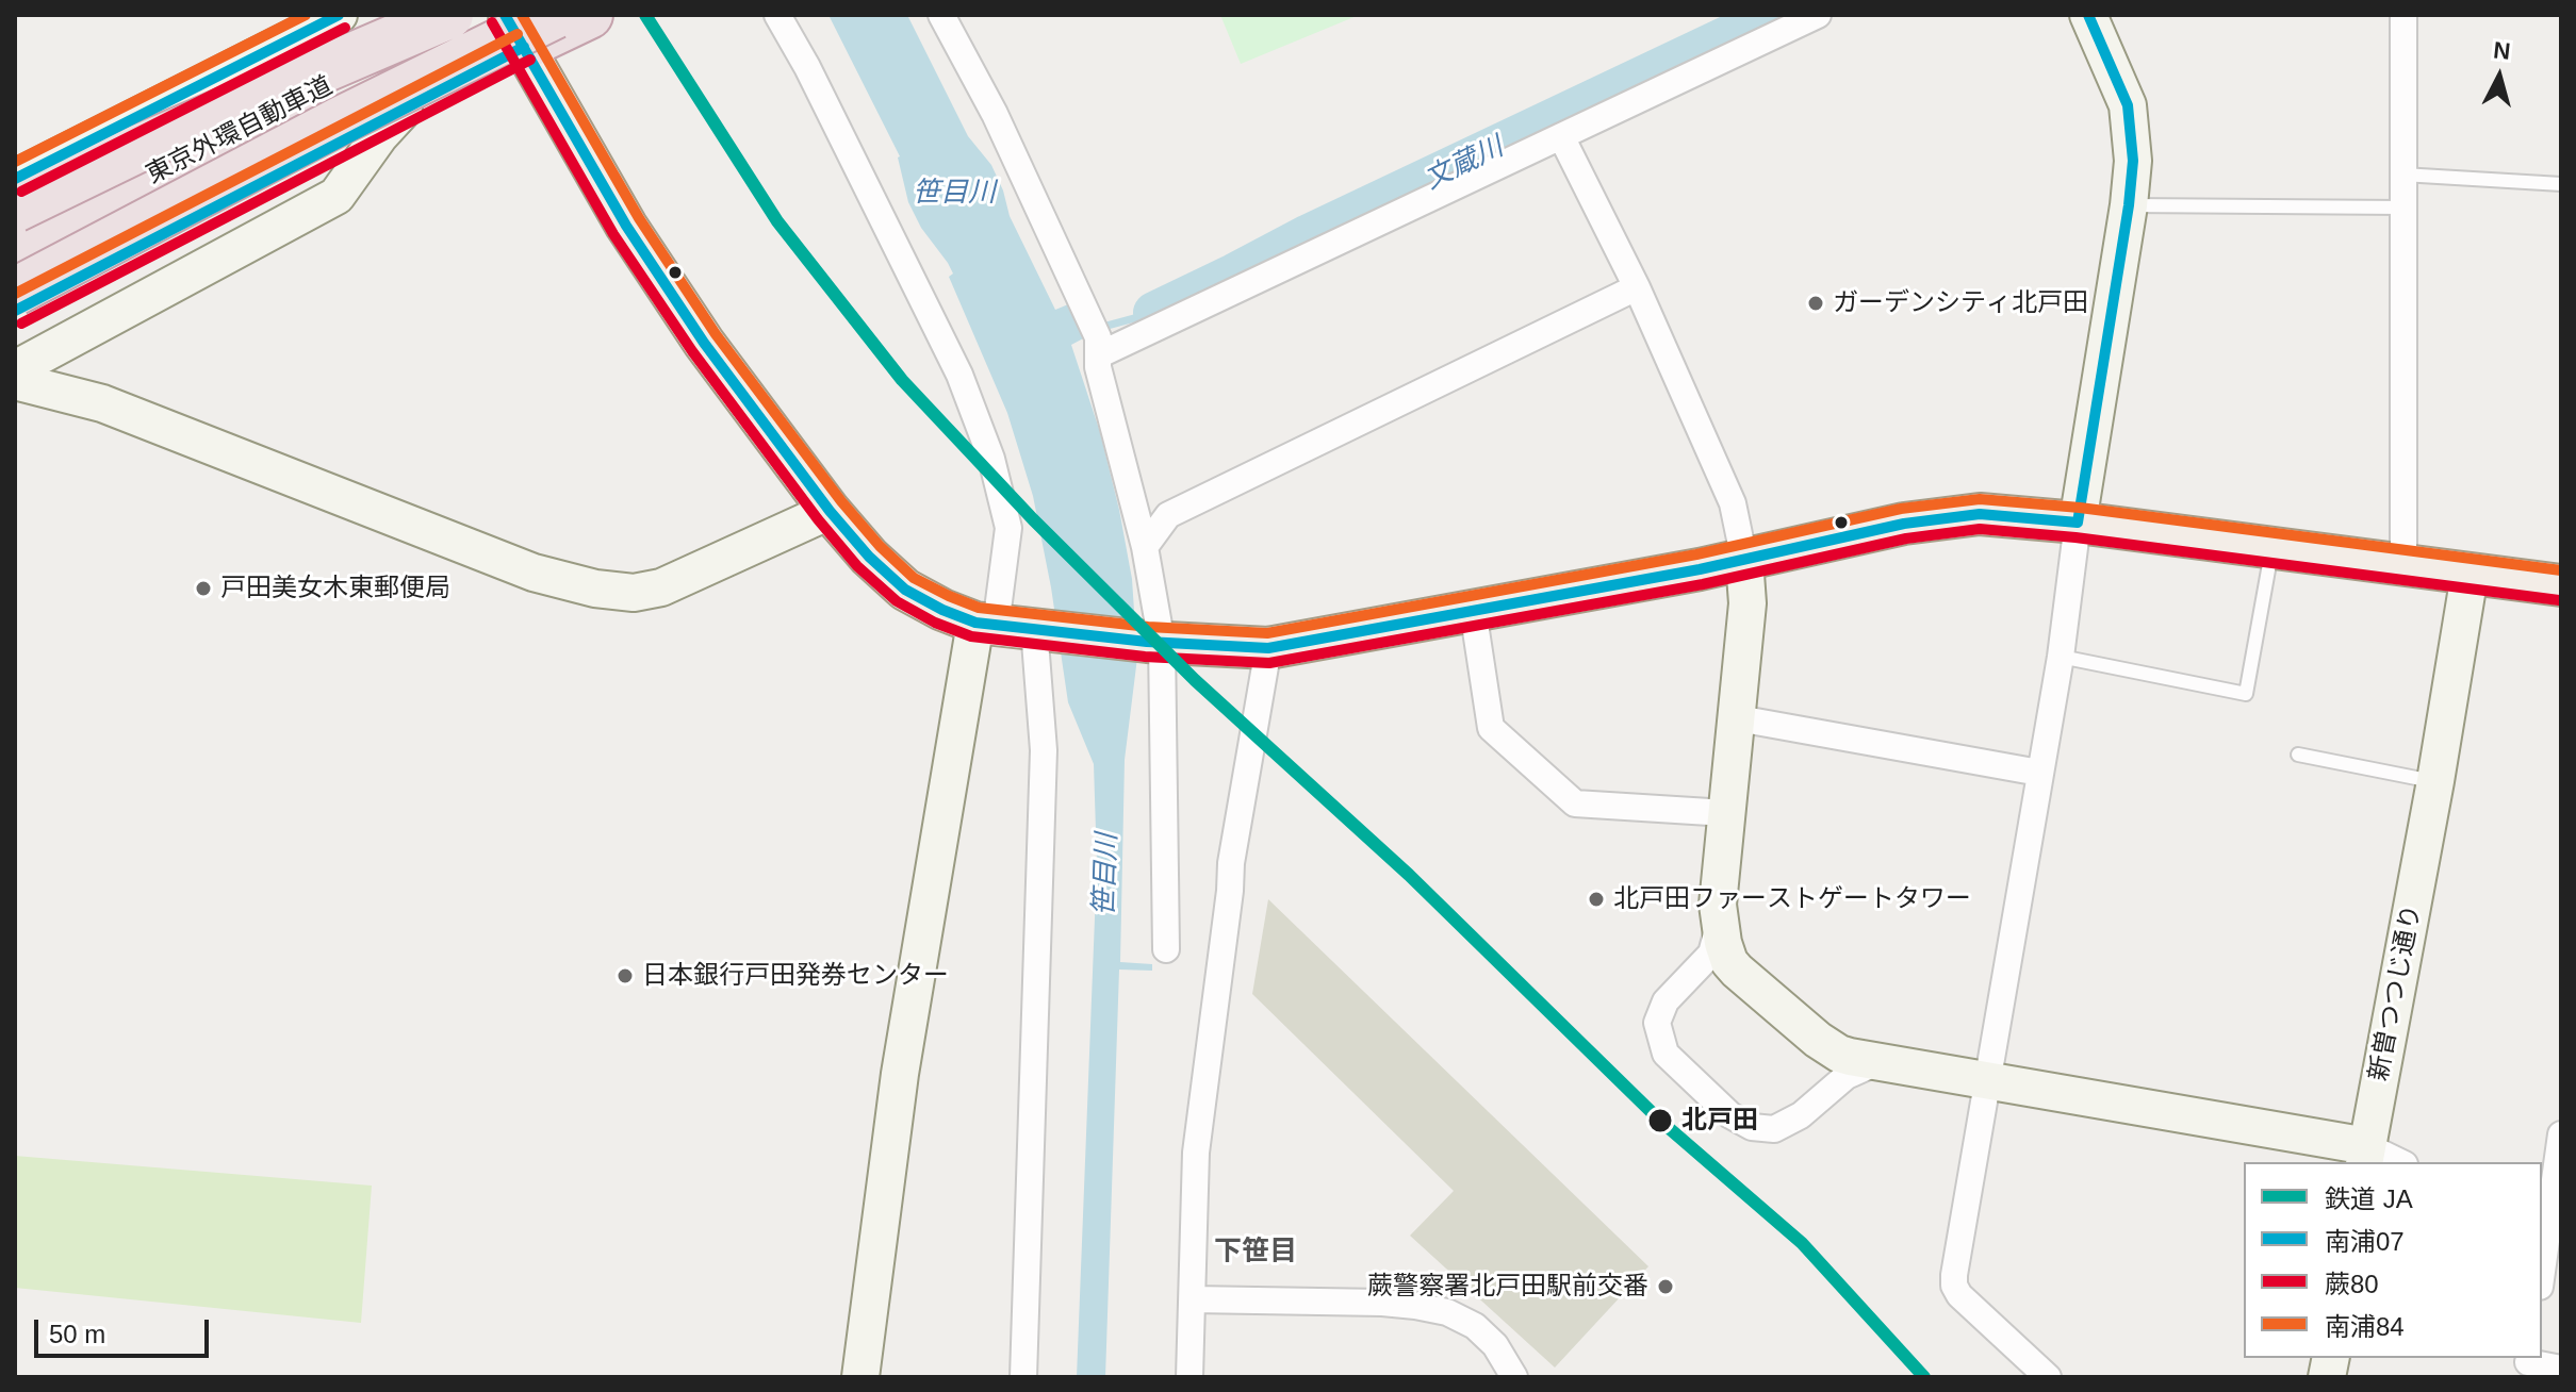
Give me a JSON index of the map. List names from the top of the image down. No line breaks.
{"streets":{"highway":["東京外環自動車道"],"street":["新曽つつじ通り"]},"districts":["下笹目"],"water":["文蔵川","笹目川"],"places":["ガーデンシティ北戸田","戸田美女木東郵便局","北戸田ファーストゲートタワー","日本銀行戸田発券センター","北戸田","蕨警察署北戸田駅前交番"],"lines":["rail line JA","transit line 南浦07","transit line 南浦84","transit line 蕨80"],"legend":["鉄道 JA","南浦07","蕨80","南浦84"],"scale_bar":"50 m","north":"top"}
